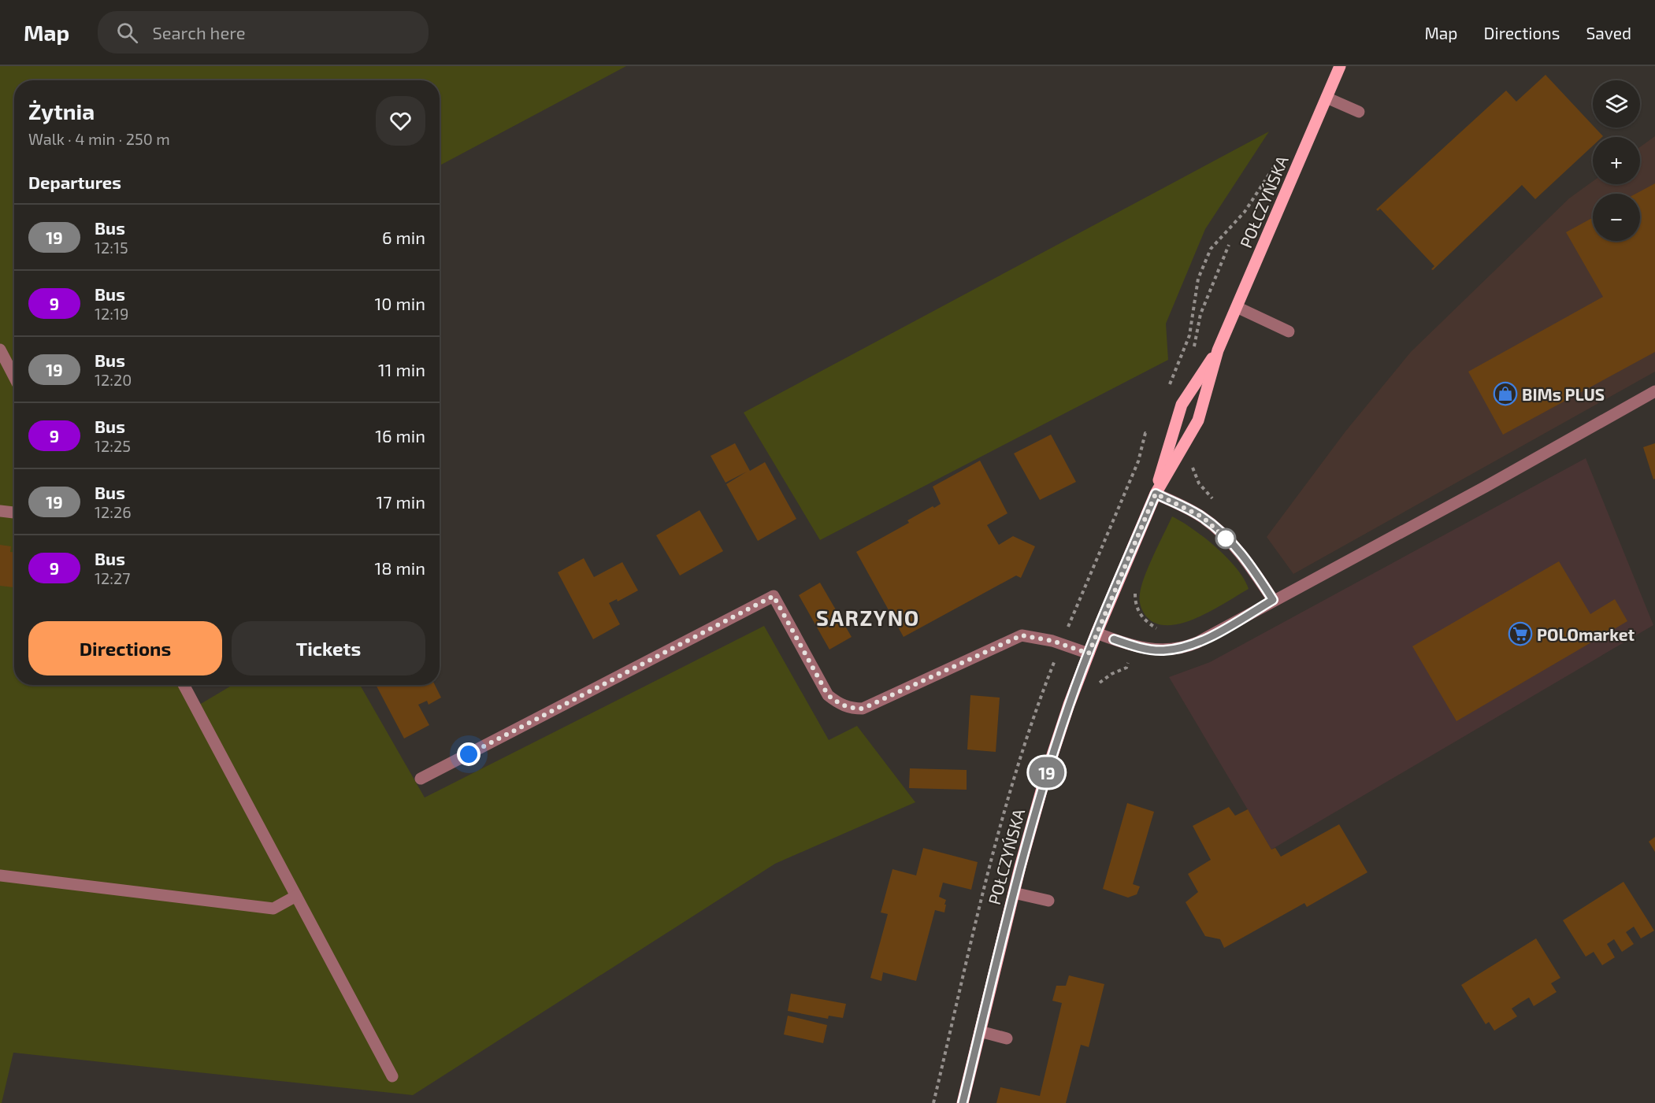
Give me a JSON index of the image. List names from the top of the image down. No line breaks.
{"streets":{"main road":["POŁCZYŃSKA"]},"districts":["SARZYNO"],"places":{"shop":["BIMs PLUS"],"supermarket":["POLOmarket"]},"lines":["bus line 19"],"page":{"header":"Map","search":"Search here","nav":["Map","Directions","Saved"],"on_map":"19","map_buttons":["+","−"],"heading":[["Żytnia","Walk · 4 min · 250 m"],"Departures"],"list":[{"mark":"19","name":"Bus","note":"12:15","value":"6 min"},{"mark":"9","name":"Bus","note":"12:19","value":"10 min"},{"mark":"19","name":"Bus","note":"12:20","value":"11 min"},{"mark":"9","name":"Bus","note":"12:25","value":"16 min"},{"mark":"19","name":"Bus","note":"12:26","value":"17 min"},{"mark":"9","name":"Bus","note":"12:27","value":"18 min"}],"buttons":["Directions","Tickets"]}}
